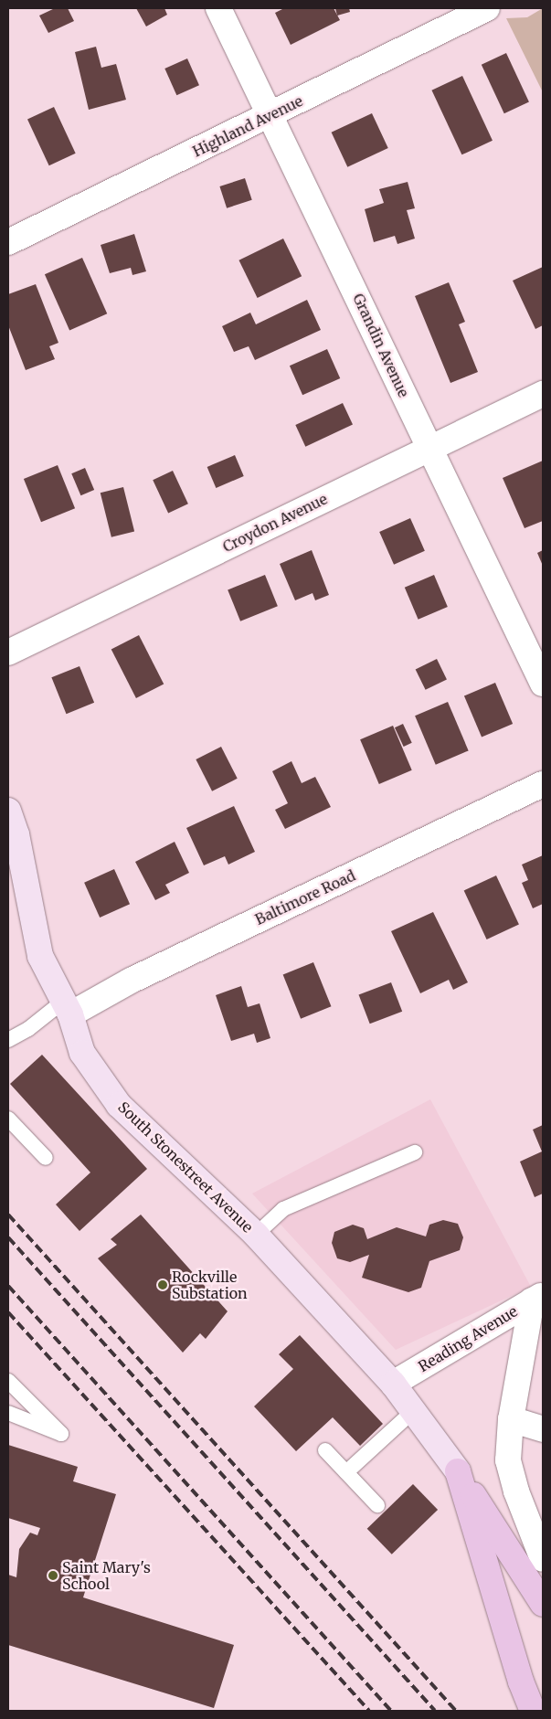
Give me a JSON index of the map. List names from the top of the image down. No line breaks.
{"streets":{"main road":["South Stonestreet Avenue"],"street":["Highland Avenue","Grandin Avenue","Croydon Avenue","Baltimore Road","Reading Avenue"]},"crossings":[["Highland Avenue","Grandin Avenue"],["Grandin Avenue","Croydon Avenue"],["Baltimore Road","South Stonestreet Avenue"],["South Stonestreet Avenue","Reading Avenue"]],"places":["Rockville Substation","Saint Mary's School"]}
